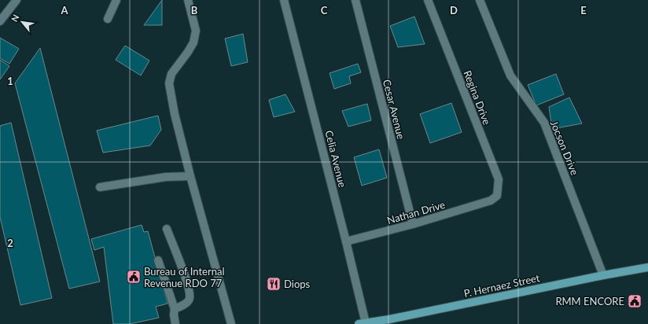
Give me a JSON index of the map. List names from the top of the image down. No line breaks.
{"streets":{"main road":["P. Hernaez Street"],"street":["Regina Drive","Cesar Avenue","Jocson Drive","Celia Avenue","Nathan Drive"]},"crossings":[["Regina Drive","Nathan Drive"],["Cesar Avenue","Nathan Drive"],["Jocson Drive","P. Hernaez Street"],["Celia Avenue","Nathan Drive"],["Celia Avenue","P. Hernaez Street"]],"places":{"public building":["Bureau of Internal Revenue RDO 77","RMM ENCORE"],"restaurant":["Diops"]},"north":"top left","grid":{"columns":["A","B","C","D","E"],"rows":["1","2"]}}
